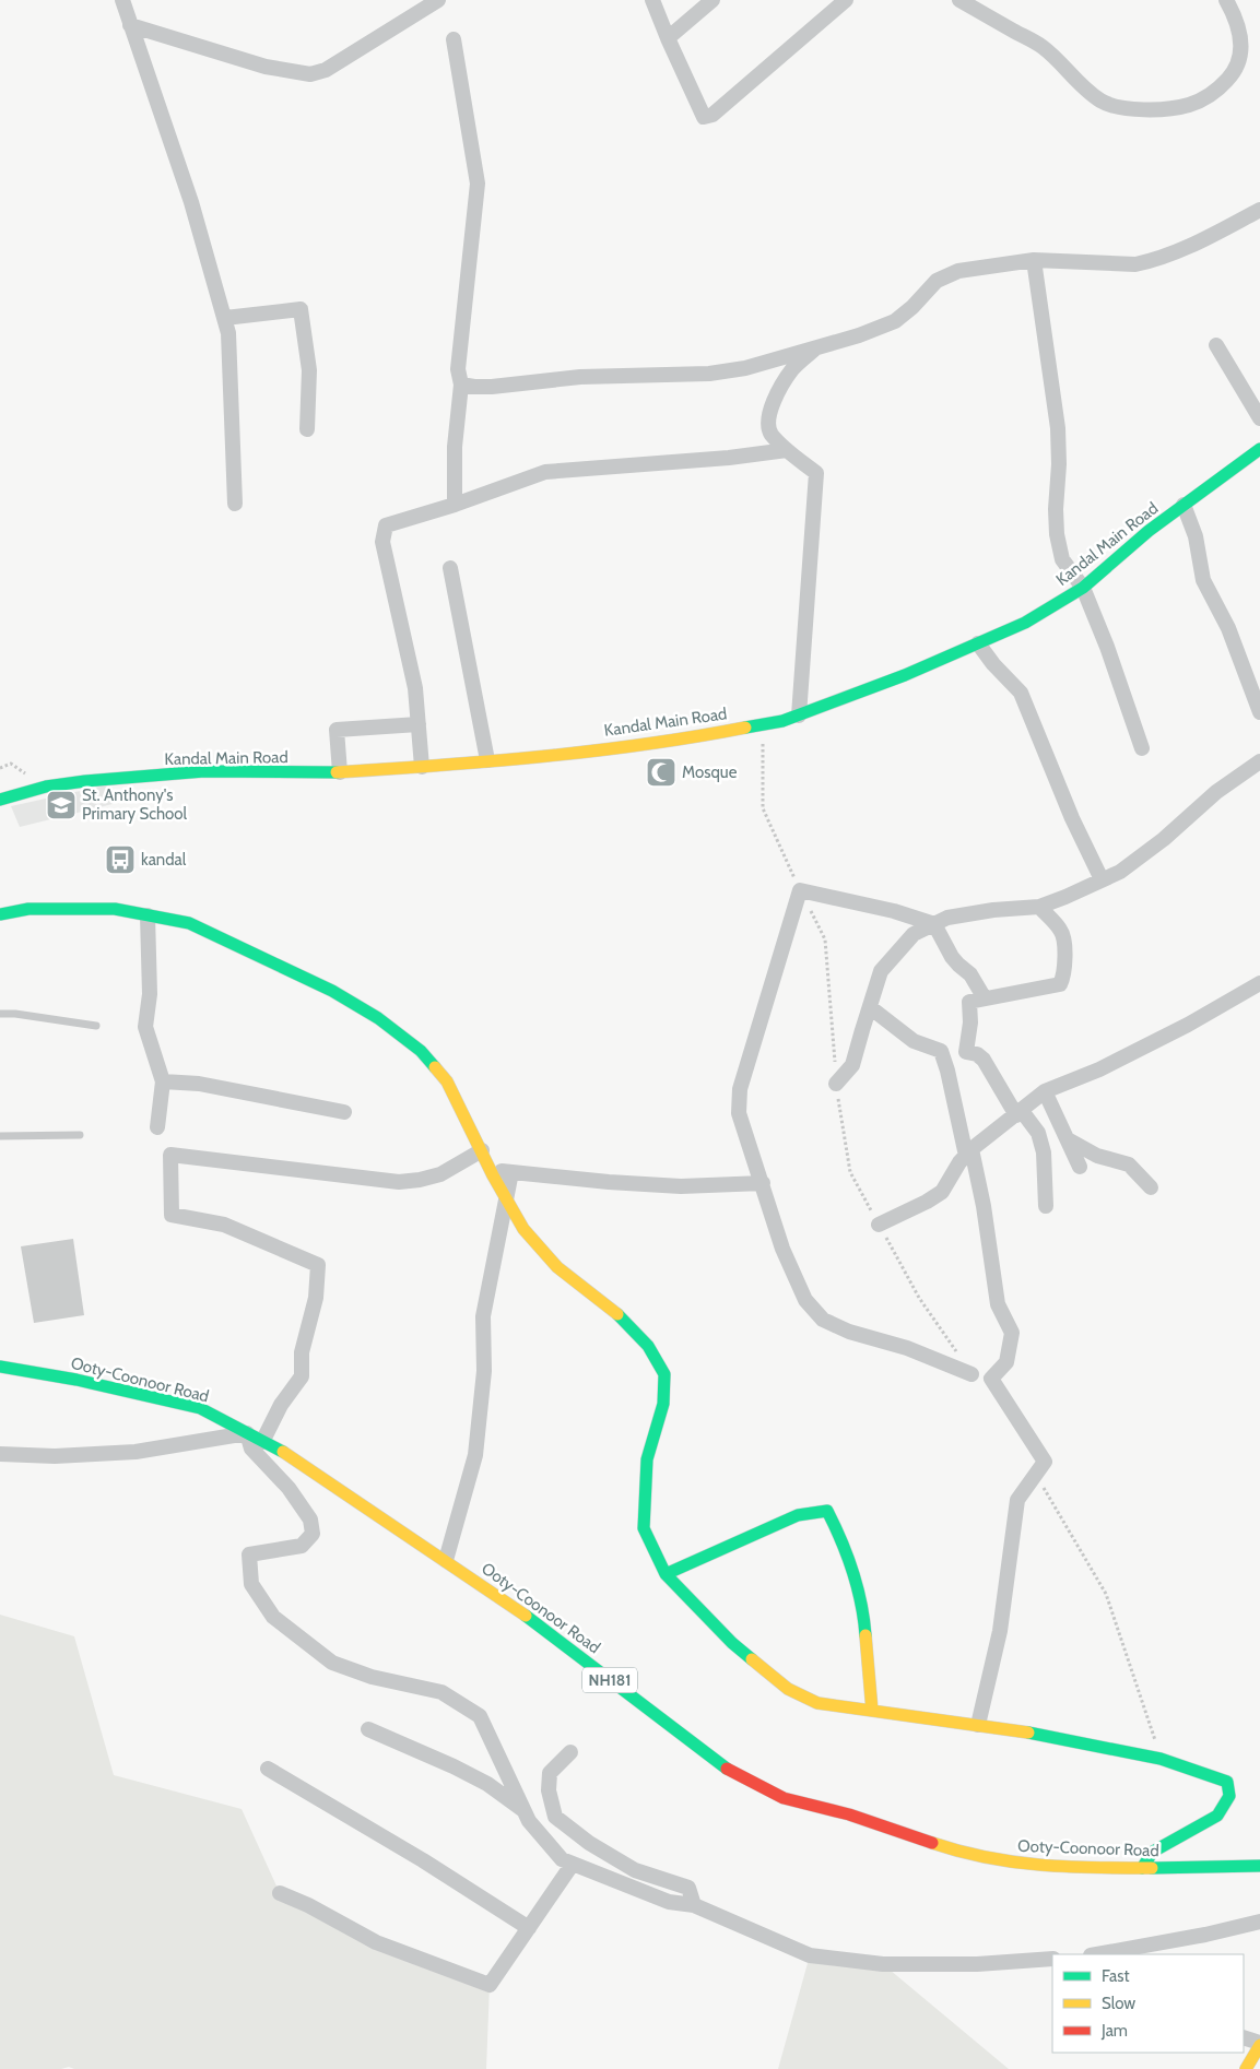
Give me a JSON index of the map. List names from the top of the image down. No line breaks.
{"streets":{"main road":["Kandal Main Road","Ooty-Coonoor Road","NH181"]},"places":{"mosque":["Mosque"],"school or university":["St. Anthony's Primary School"],"bus stop":["kandal"]},"legend":["Fast","Slow","Jam"]}
